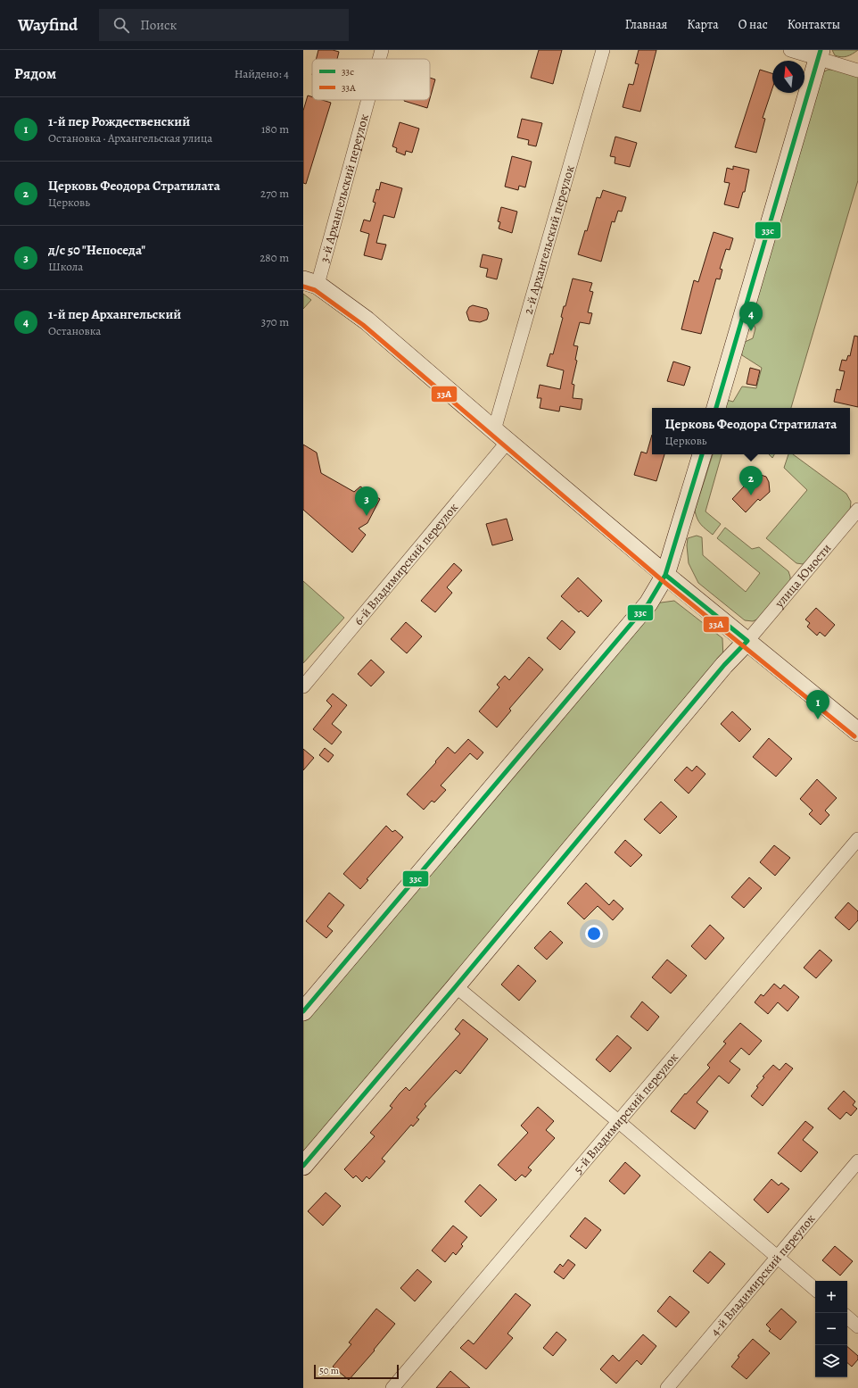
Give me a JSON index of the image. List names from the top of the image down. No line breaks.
{"streets":{"street":["3-й Архангельский переулок","2-й Архангельский переулок","6-й Владимирский переулок","улица Юности","5-й Владимирский переулок","4-й Владимирский переулок"]},"crossings":[["2-й Архангельский переулок","6-й Владимирский переулок"]],"lines":["transit line 33с","transit line 33А"],"legend":["33с","33А"],"scale_bar":"50 m","north":"top","page":{"header":"Wayfind","search":"Поиск","nav":["Главная","Карта","О нас","Контакты"],"heading":["Рядом","Найдено: 4"],"list":[{"mark":"1","name":"1-й пер Рождественский","note":"Остановка · Архангельская улица","value":"180 m"},{"mark":"2","name":"Церковь Феодора Стратилата","note":"Церковь","value":"270 m"},{"mark":"3","name":"д/с 50 \"Непоседа\"","note":"Школа","value":"280 m"},{"mark":"4","name":"1-й пер Архангельский","note":"Остановка","value":"370 m"}],"pins":["4","2","3","1"],"popup":["Церковь Феодора Стратилата","Церковь"],"map_buttons":["+","−"],"scale":"50 m"}}
